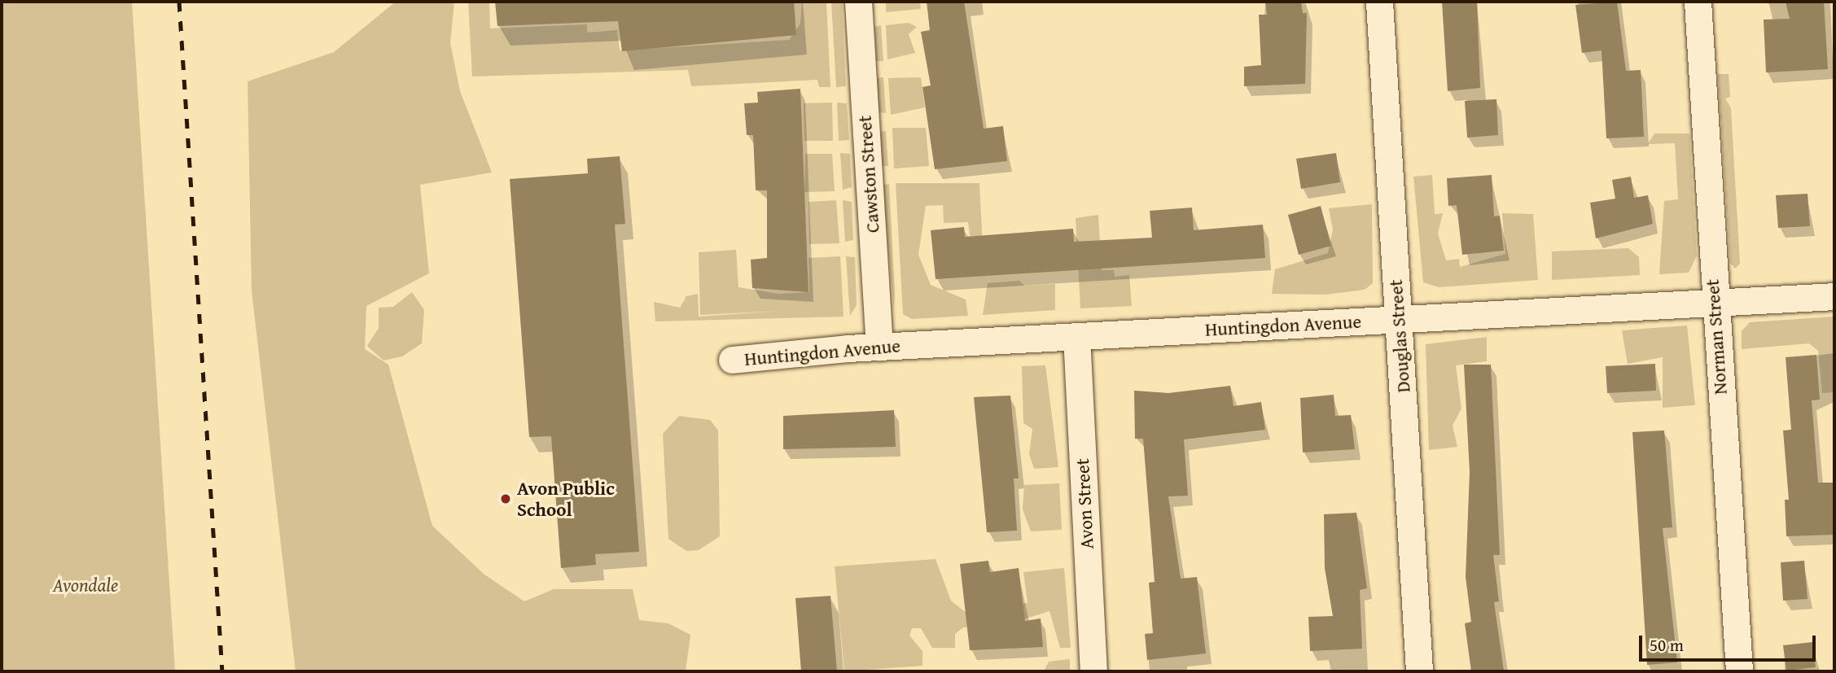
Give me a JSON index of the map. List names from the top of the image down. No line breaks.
{"streets":{"street":["Cawston Street","Huntingdon Avenue","Douglas Street","Norman Street","Avon Street"]},"crossings":[["Cawston Street","Huntingdon Avenue"],["Huntingdon Avenue","Douglas Street"],["Huntingdon Avenue","Norman Street"],["Huntingdon Avenue","Avon Street"]],"parks":["Avondale"],"places":["Avon Public School"],"scale_bar":"50 m"}
